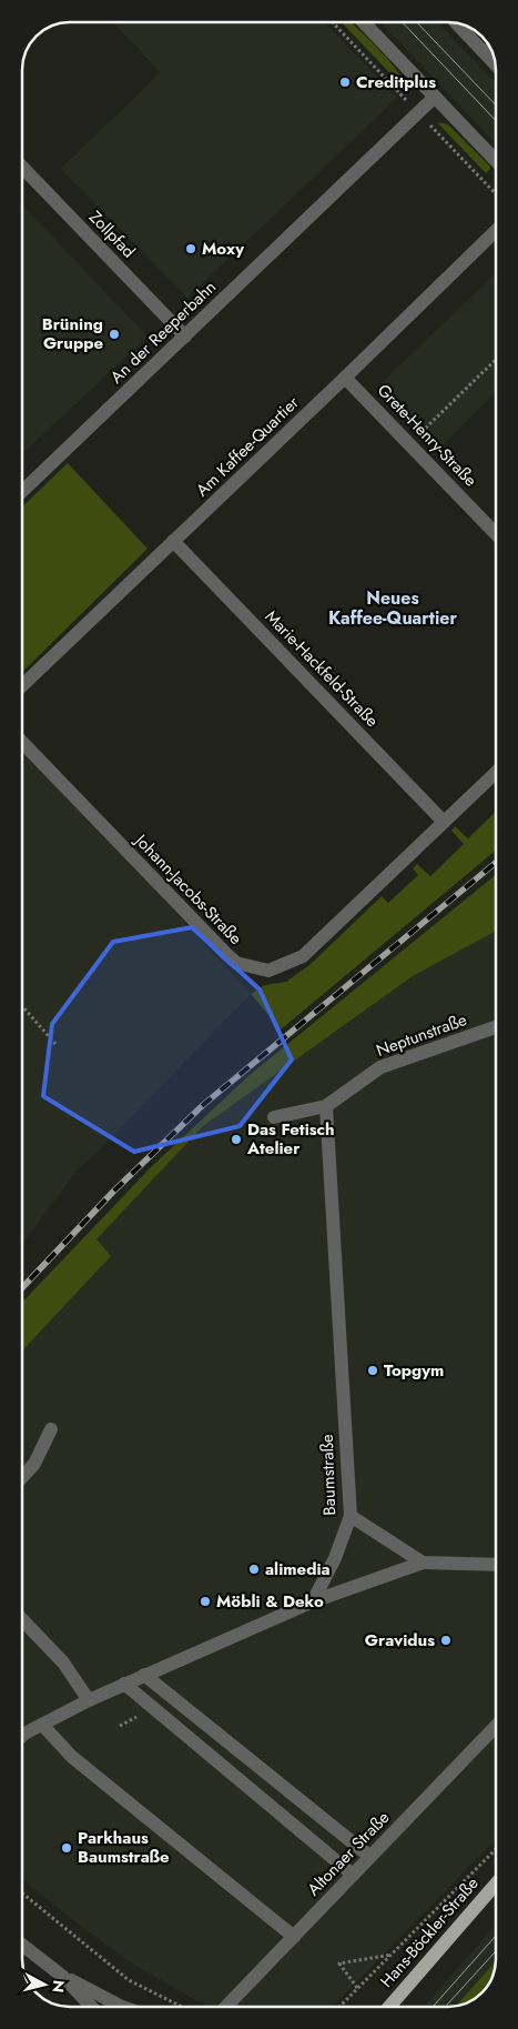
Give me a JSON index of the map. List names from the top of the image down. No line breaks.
{"streets":{"main road":["Hans-Böckler-Straße"],"street":["Zollpfad","An der Reeperbahn","Grete-Henry-Straße","Am Kaffee-Quartier","Marie-Hackfeld-Straße","Johann-Jacobs-Straße","Neptunstraße","Baumstraße","Altonaer Straße"]},"crossings":[["Zollpfad","An der Reeperbahn"],["Grete-Henry-Straße","Am Kaffee-Quartier"],["Am Kaffee-Quartier","Marie-Hackfeld-Straße"],["Marie-Hackfeld-Straße","Johann-Jacobs-Straße"],["Neptunstraße","Baumstraße"]],"districts":["Neues Kaffee-Quartier"],"places":["Creditplus","Moxy","Brüning Gruppe","Das Fetisch Atelier","Topgym","alimedia","Möbli & Deko","Gravidus","Parkhaus Baumstraße"],"north":"right"}
